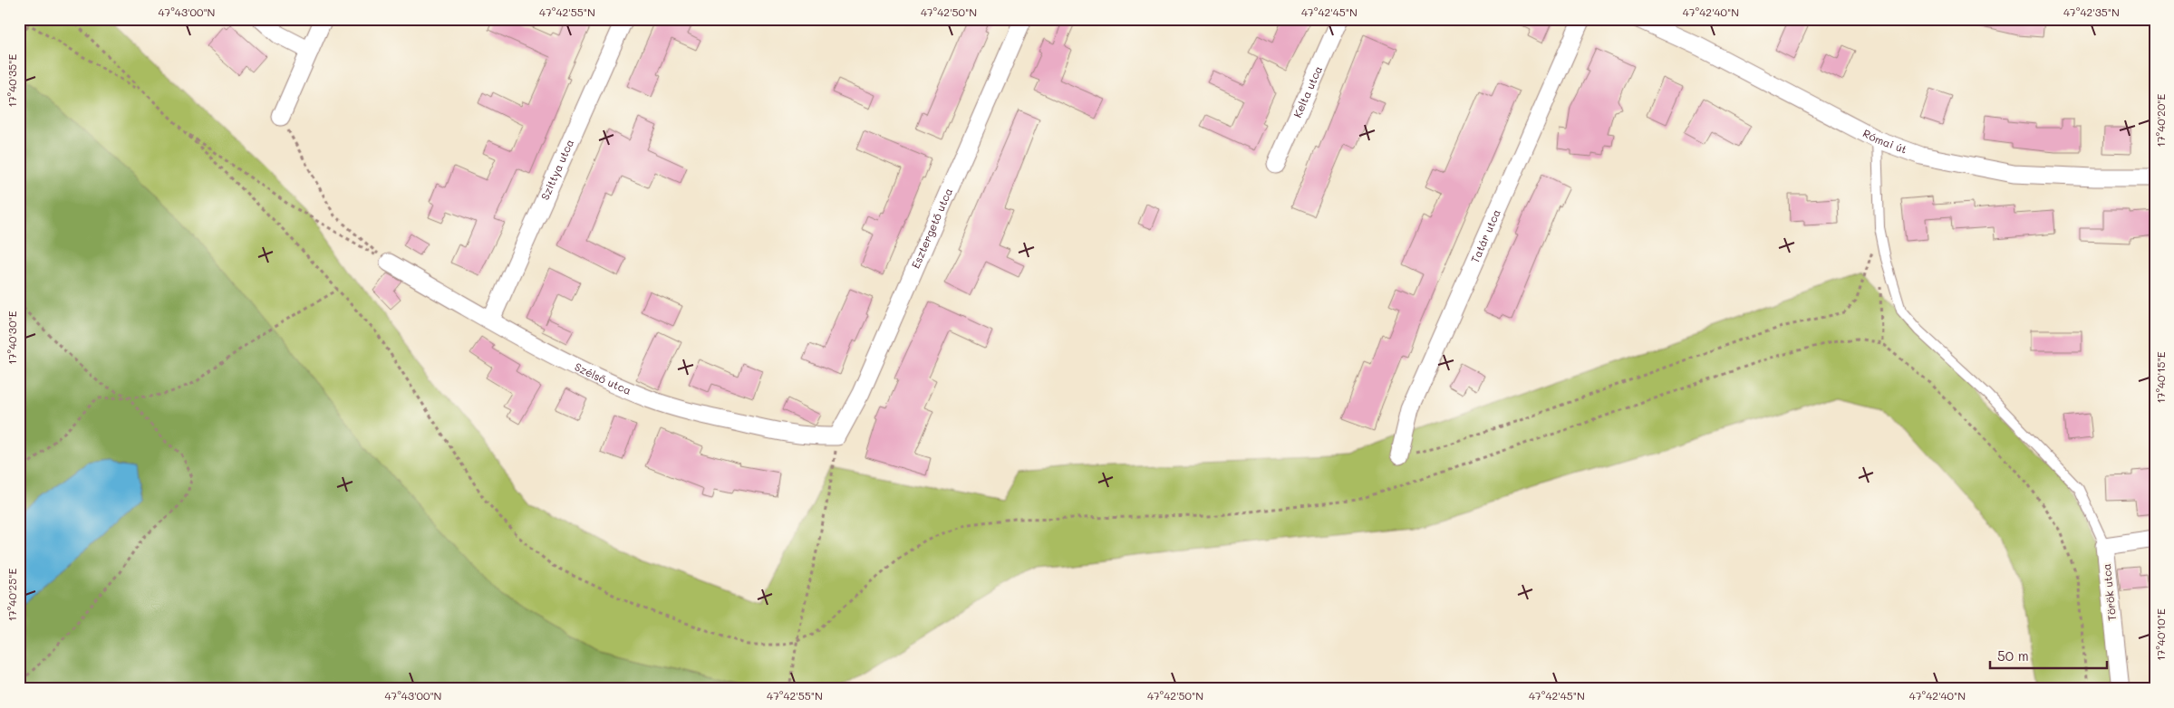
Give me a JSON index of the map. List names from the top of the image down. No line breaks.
{"streets":{"street":["Kelta utca","Római út","Szittya utca","Esztergető utca","Tatár utca","Szélső utca","Török utca"]},"crossings":[["Szittya utca","Szélső utca"],["Esztergető utca","Szélső utca"]],"scale_bar":"50 m","coordinates":["47°43'00\"N","47°42'55\"N","47°42'50\"N","47°42'45\"N","47°42'40\"N","47°42'35\"N","17°40'35\"E","17°40'20\"E","17°40'30\"E","17°40'15\"E","17°40'25\"E","17°40'10\"E"]}
